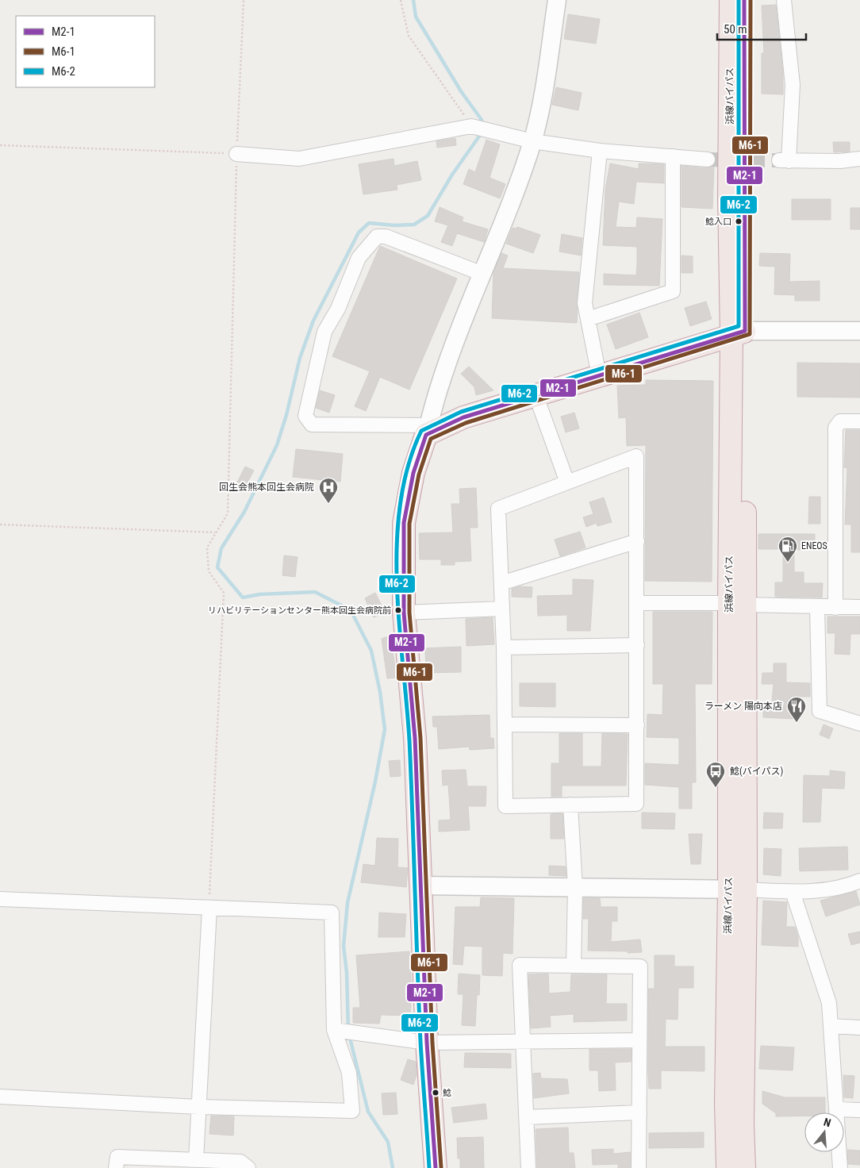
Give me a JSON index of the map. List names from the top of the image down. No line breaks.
{"streets":{"highway":["浜線バイパス"]},"places":{"other":["鯰入口","リハビリテーションセンター熊本回生会病院前","鯰"],"hospital":["回生会熊本回生会病院"],"fuel station":["ENEOS"],"restaurant":["ラーメン 陽向本店"],"bus stop":["鯰(バイパス)"]},"lines":["transit line M2-1","transit line M6-1","transit line M6-2"],"legend":["M2-1","M6-1","M6-2"],"scale_bar":"50 m","north":"top"}
